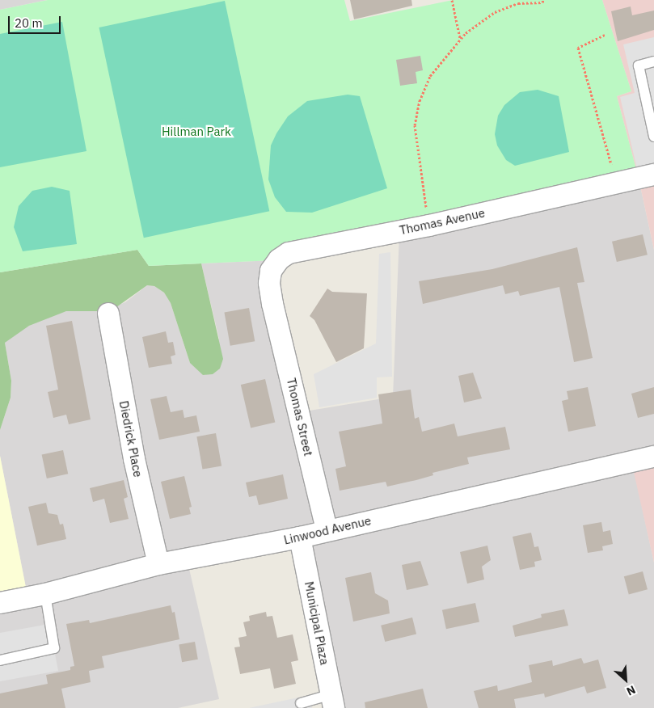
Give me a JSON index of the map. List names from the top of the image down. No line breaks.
{"streets":{"street":["Thomas Avenue","Thomas Street","Diedrick Place","Linwood Avenue","Municipal Plaza"]},"crossings":[["Thomas Avenue","Thomas Street"],["Thomas Street","Linwood Avenue"],["Diedrick Place","Linwood Avenue"],["Linwood Avenue","Municipal Plaza"]],"parks":["Hillman Park"],"scale_bar":"20 m","north":"bottom right"}
